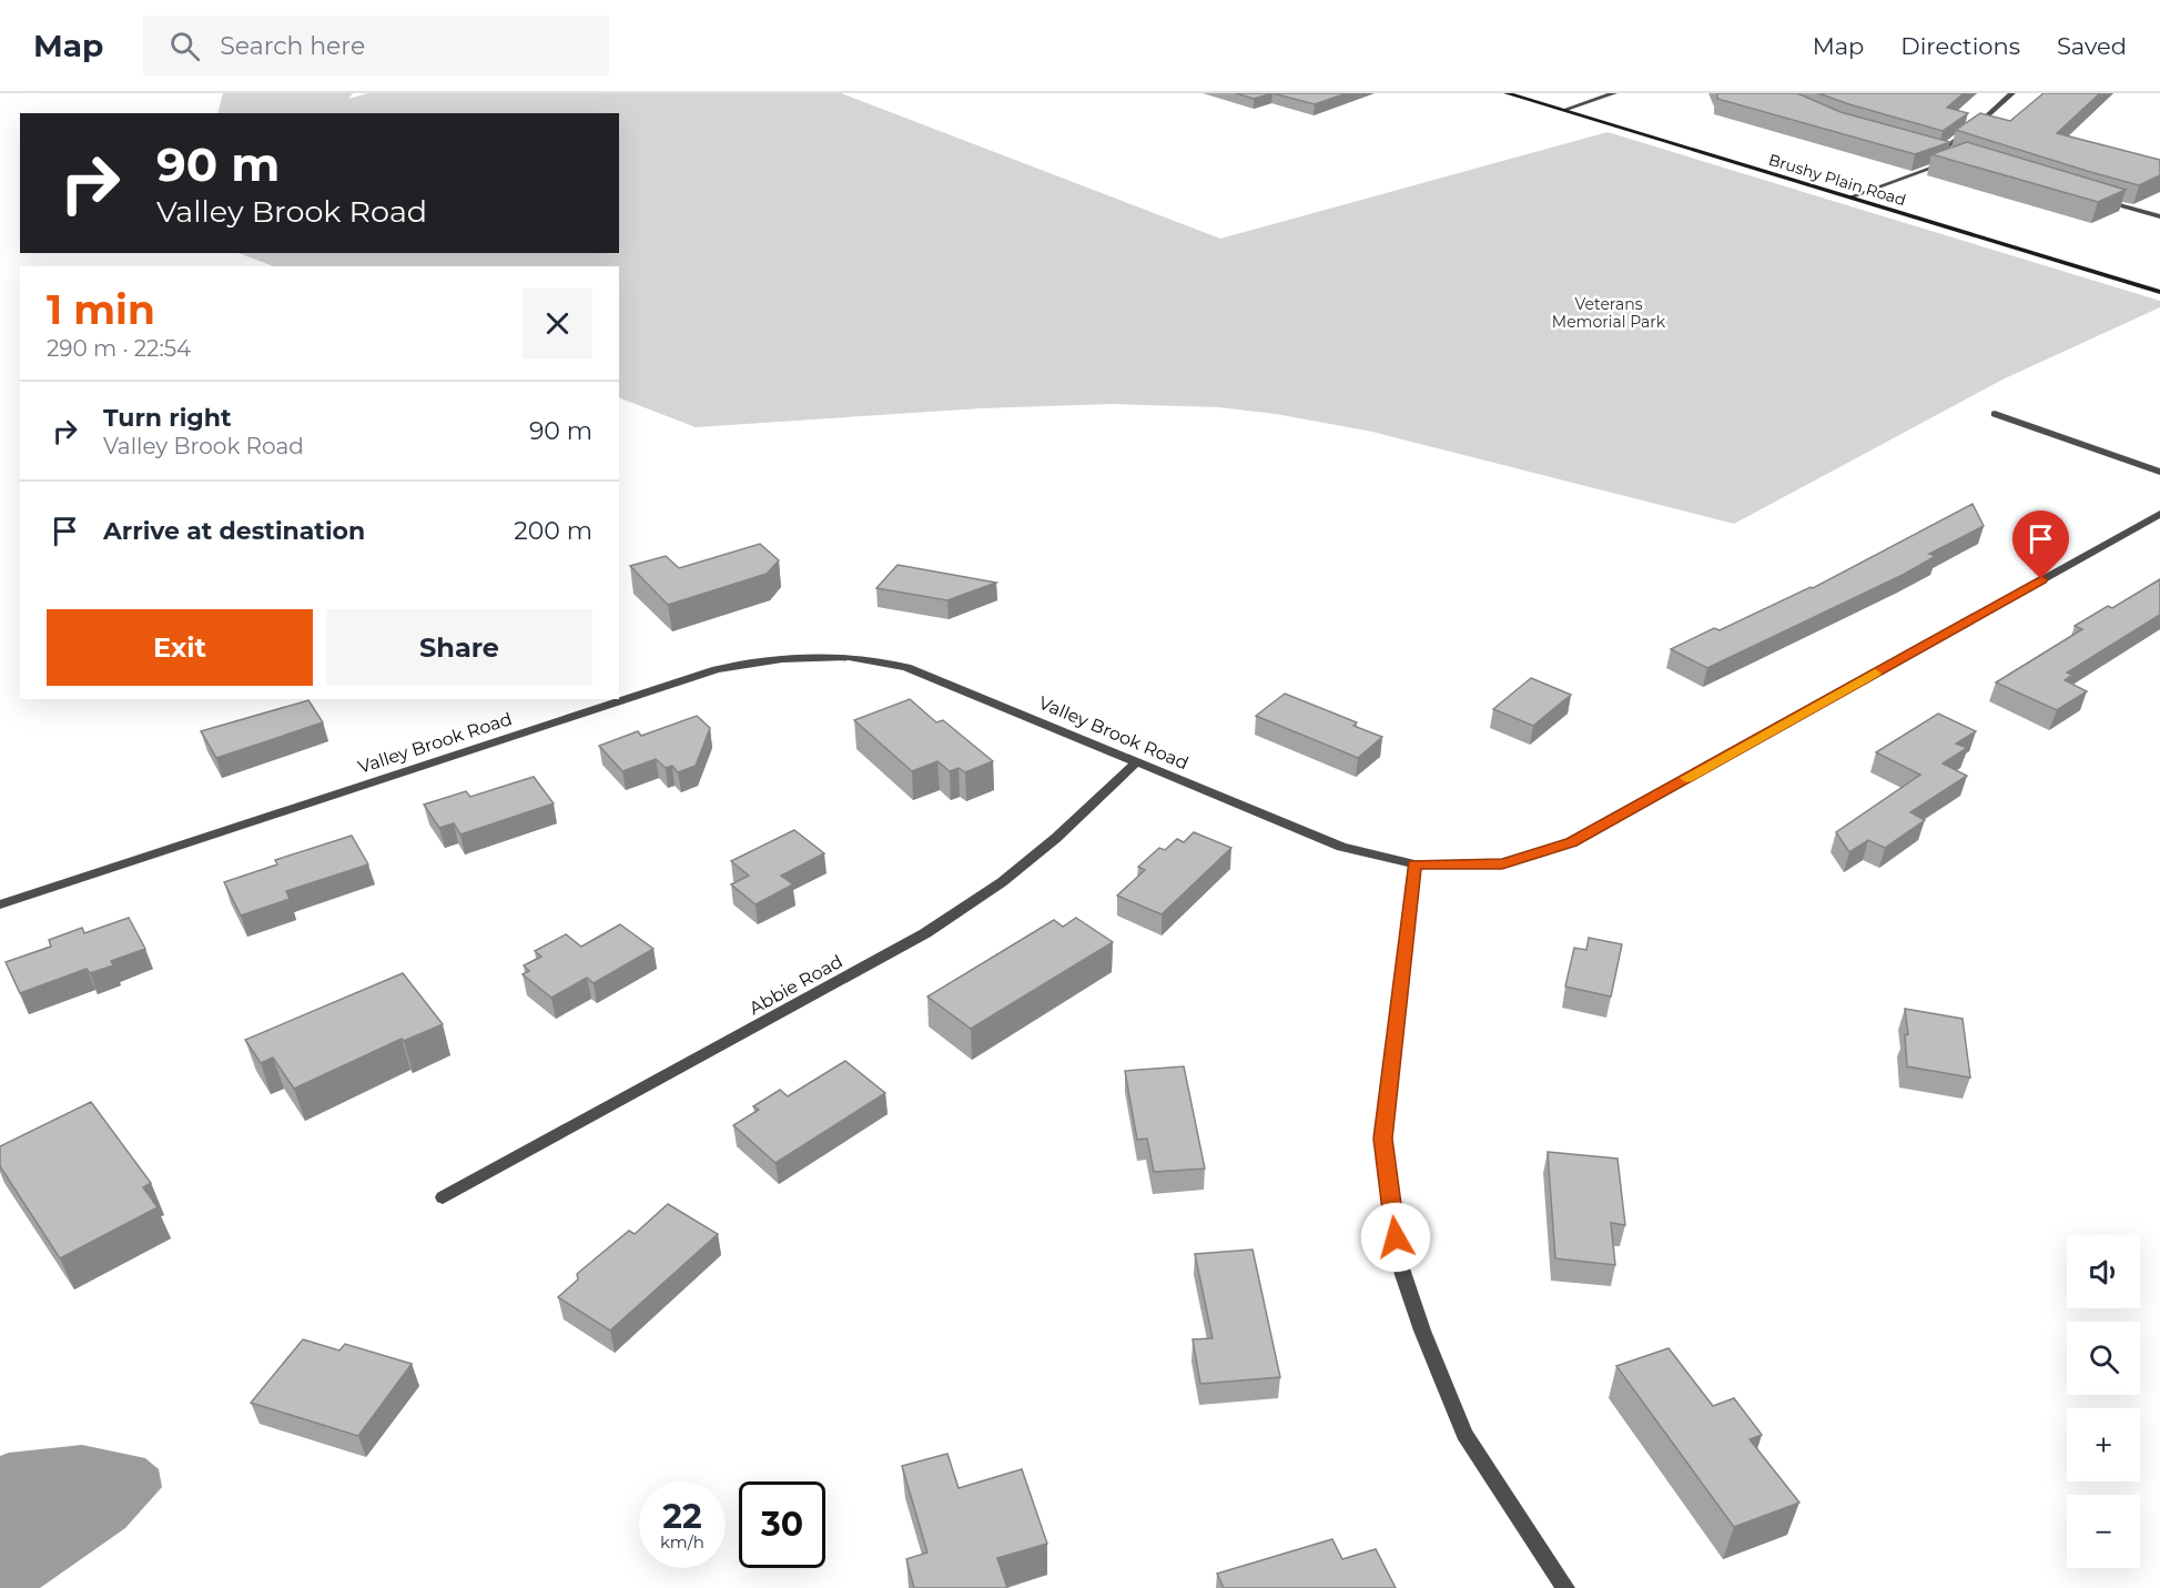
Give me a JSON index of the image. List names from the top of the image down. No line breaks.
{"streets":{"main road":["Brushy Plain Road"],"street":["Valley Brook Road","Abbie Road"]},"crossings":[["Valley Brook Road","Abbie Road"]],"parks":["Veterans Memorial Park"],"page":{"header":"Map","search":"Search here","nav":["Map","Directions","Saved"],"turn":["90 m","Valley Brook Road"],"heading":["1 min","290 m · 22:54"],"list":[{"name":"Turn right","note":"Valley Brook Road","value":"90 m"},{"name":"Arrive at destination","value":"200 m"}],"buttons":["Exit","Share"],"map_buttons":["+","−"],"speed":"22 km/h","limit":"30"}}
